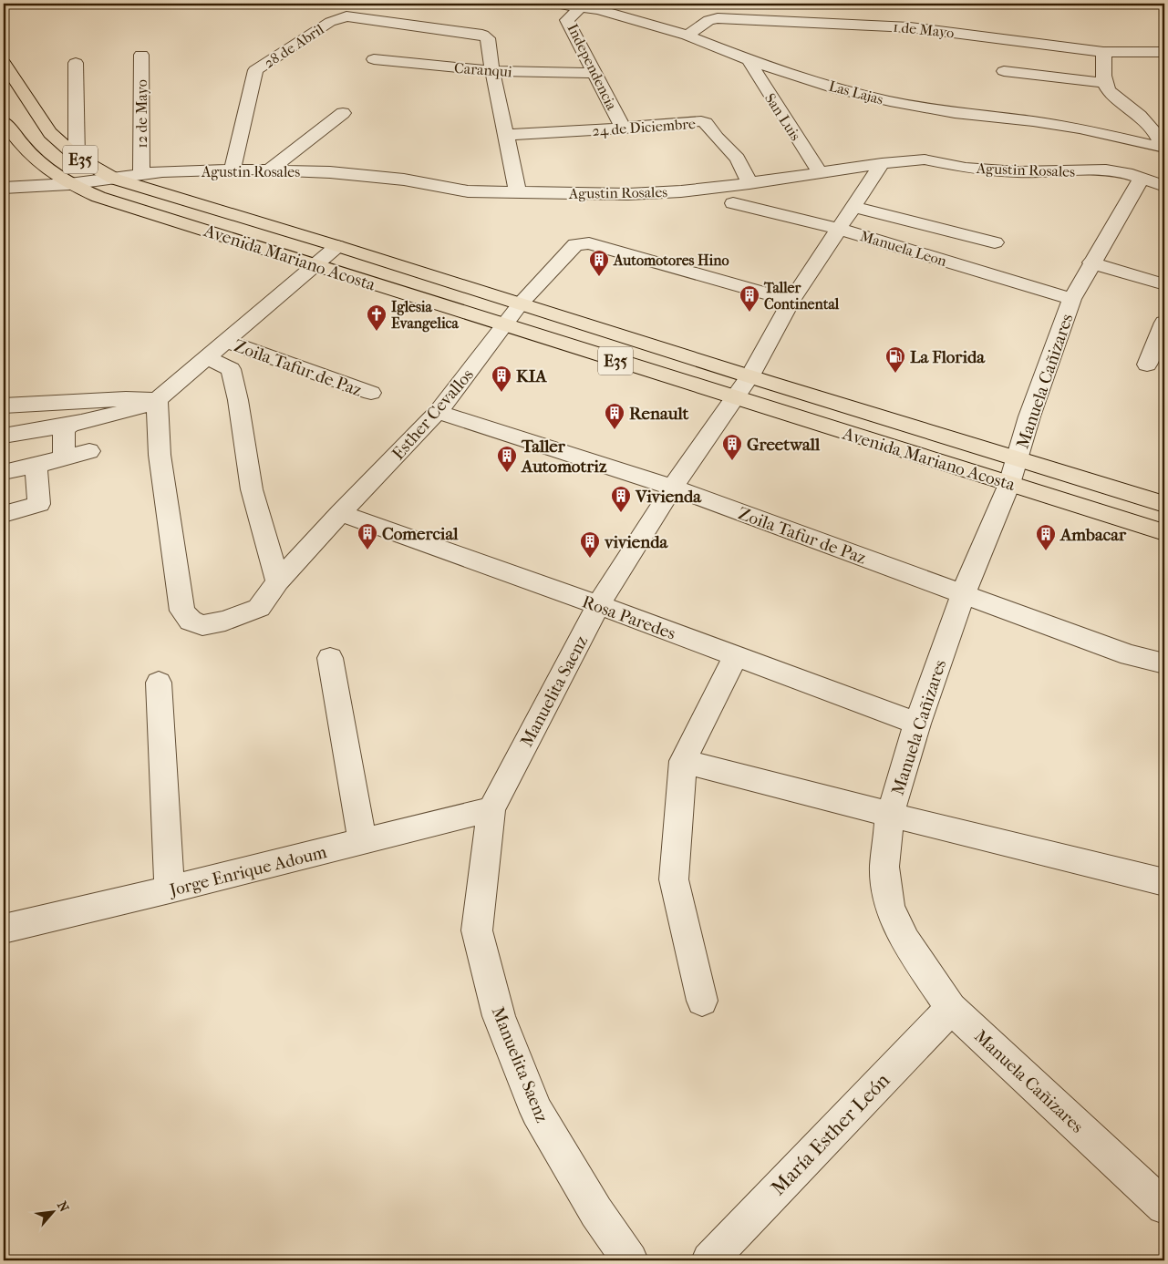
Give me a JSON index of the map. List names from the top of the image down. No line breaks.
{"streets":{"highway":["E35","Avenida Mariano Acosta"],"street":["1 de Mayo","28 de Abril","Independencia","Caranqui","Las Lajas","12 de Mayo","San Luis","24 de Diciembre","Agustin Rosales","Manuela Leon","Zoila Tafur de Paz","Manuela Cañizares","Esther Cevallos","Rosa Paredes","Manuelita Saenz","Jorge Enrique Adoum","María Esther León"]},"crossings":[["1 de Mayo","Las Lajas"],["28 de Abril","Caranqui"],["28 de Abril","Agustin Rosales"],["Independencia","Caranqui"],["Independencia","Las Lajas"],["Independencia","24 de Diciembre"],["Las Lajas","San Luis"],["12 de Mayo","Agustin Rosales"],["San Luis","Agustin Rosales"],["24 de Diciembre","Agustin Rosales"],["E35","Agustin Rosales"],["E35","Avenida Mariano Acosta"],["Agustin Rosales","Avenida Mariano Acosta"],["Agustin Rosales","Manuela Cañizares"],["Agustin Rosales","Manuelita Saenz"],["Manuela Leon","Manuela Cañizares"],["Manuela Leon","Manuelita Saenz"],["Avenida Mariano Acosta","Manuela Cañizares"],["Avenida Mariano Acosta","Esther Cevallos"],["Avenida Mariano Acosta","Manuelita Saenz"],["Zoila Tafur de Paz","Manuela Cañizares"],["Zoila Tafur de Paz","Esther Cevallos"],["Zoila Tafur de Paz","Manuelita Saenz"],["Manuela Cañizares","Rosa Paredes"],["Manuela Cañizares","María Esther León"],["Esther Cevallos","Rosa Paredes"],["Esther Cevallos","Manuelita Saenz"],["Rosa Paredes","Manuelita Saenz"],["Manuelita Saenz","Jorge Enrique Adoum"]],"places":{"building":["Automotores Hino","Taller Continental","KIA","Renault","Greetwall","Taller Automotriz","Vivienda","Comercial","Ambacar","vivienda"],"church":["Iglesia Evangelica"],"fuel station":["La Florida"]},"north":"top right"}
